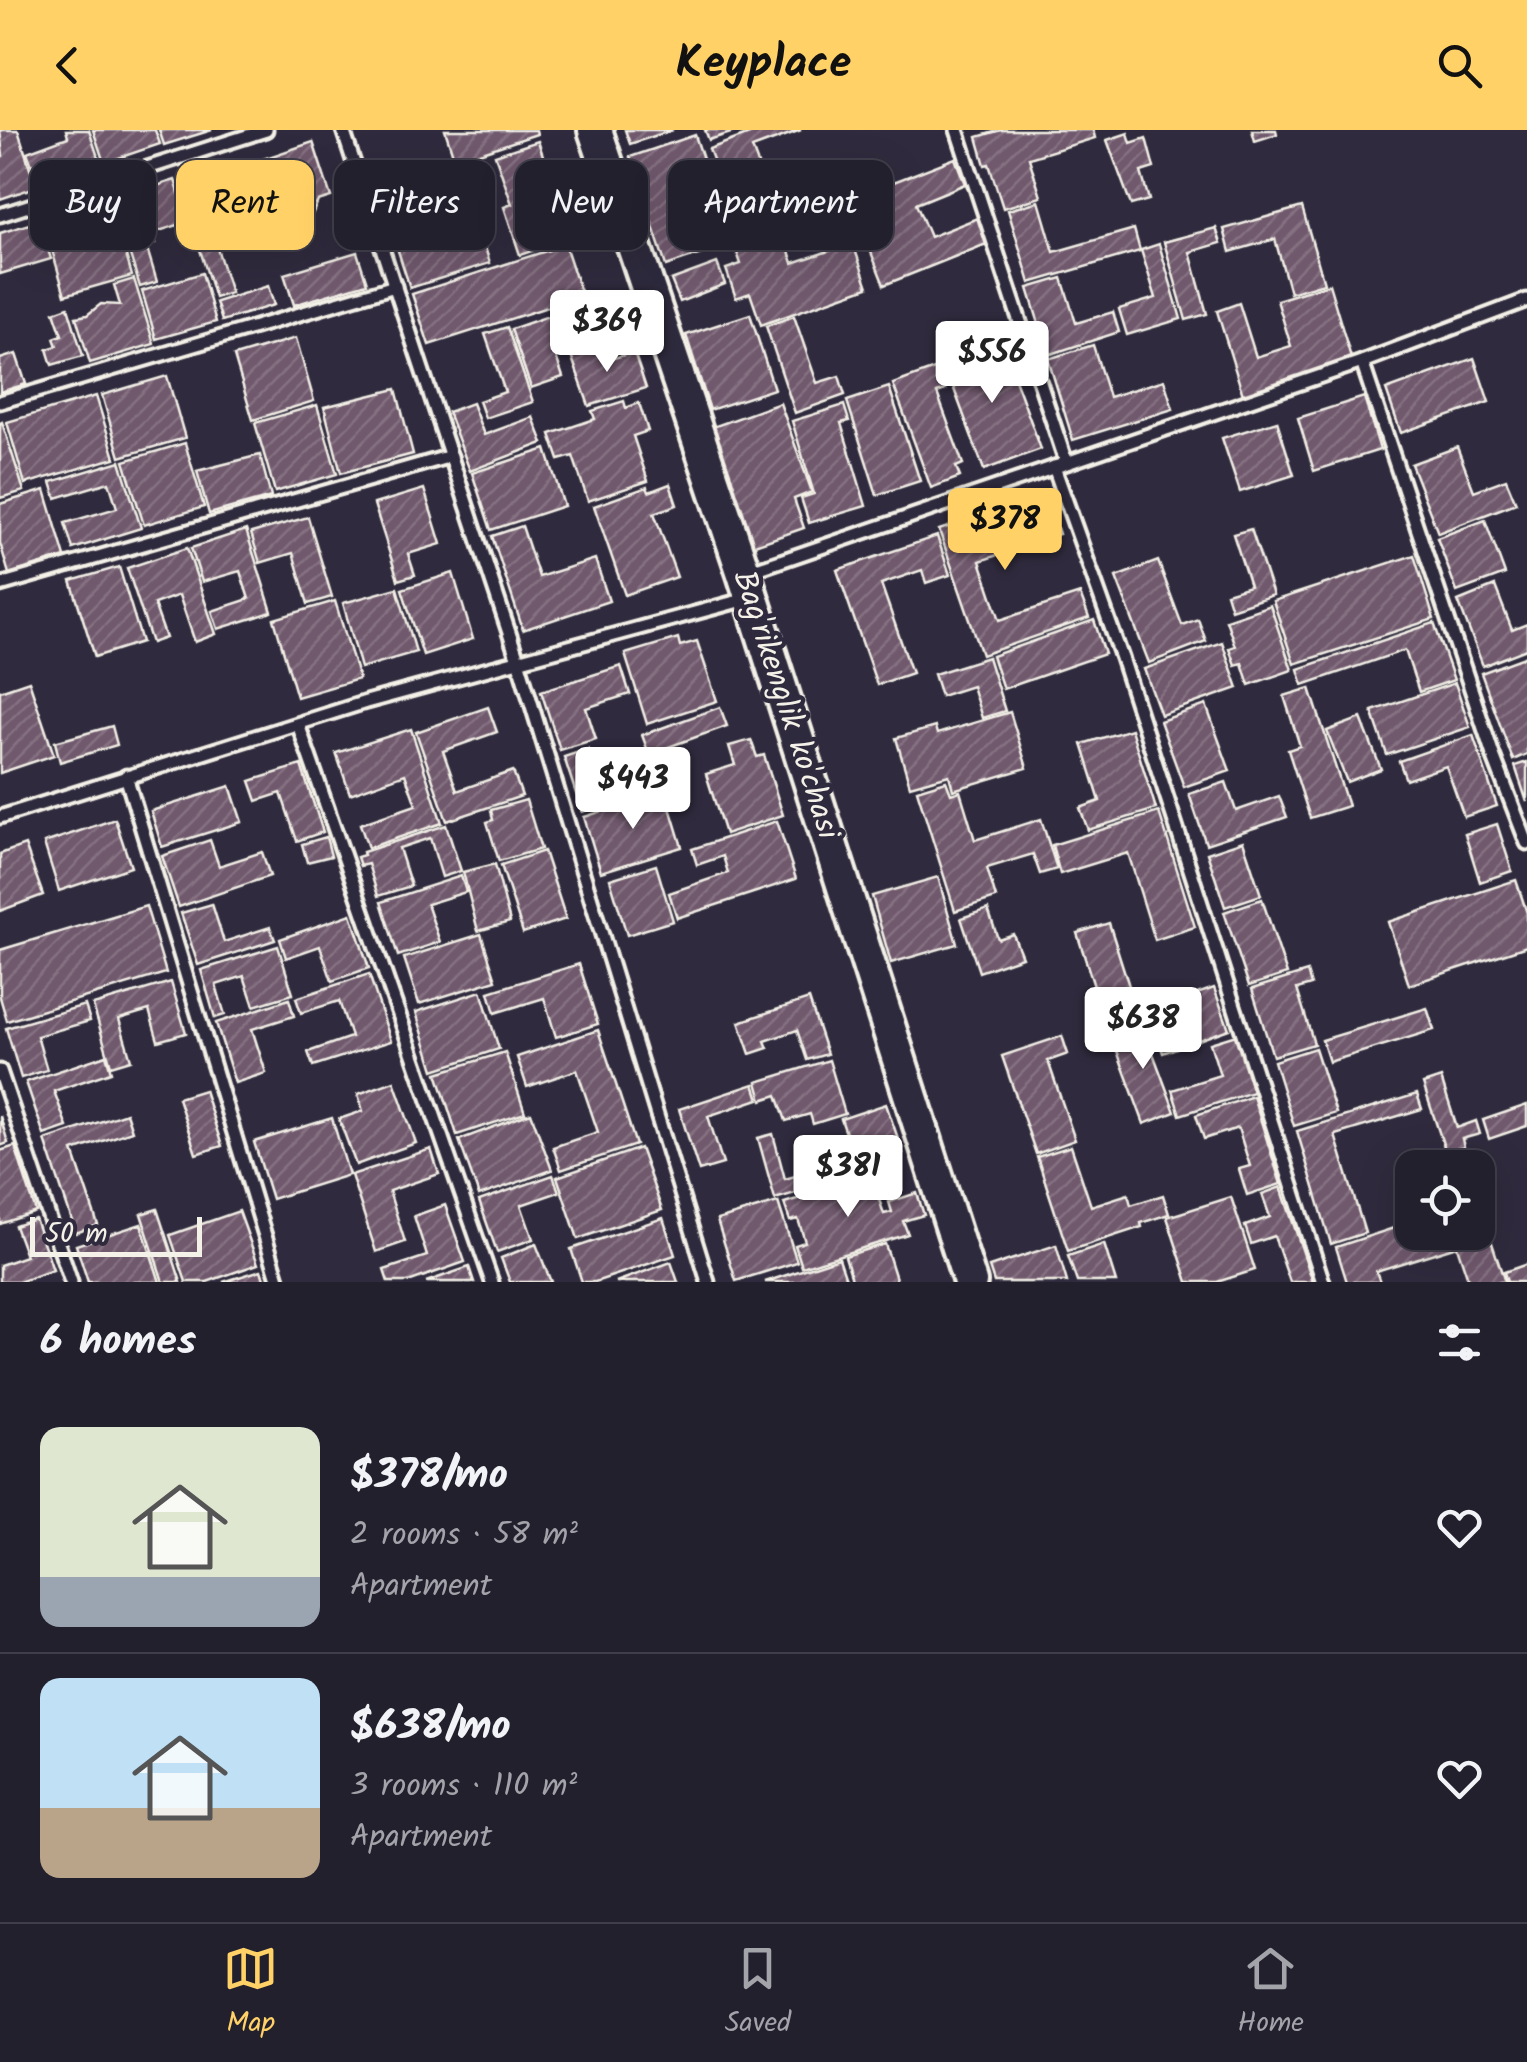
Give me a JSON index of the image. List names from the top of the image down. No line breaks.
{"streets":{"main road":["Bag'rikenglik ko'chasi"]},"scale_bar":"50 m","page":{"header":"Keyplace","chip":["Buy","Rent","Filters","New","Apartment"],"price":["$369","$556","$378","$443","$638","$381"],"scale":"50 m","heading":"6 homes","list":[{"name":"$378/mo","note":"2 rooms · 58 m² · Apartment"},{"name":"$638/mo","note":"3 rooms · 110 m² · Apartment"}],"tabs":["Map","Saved","Home"]}}
